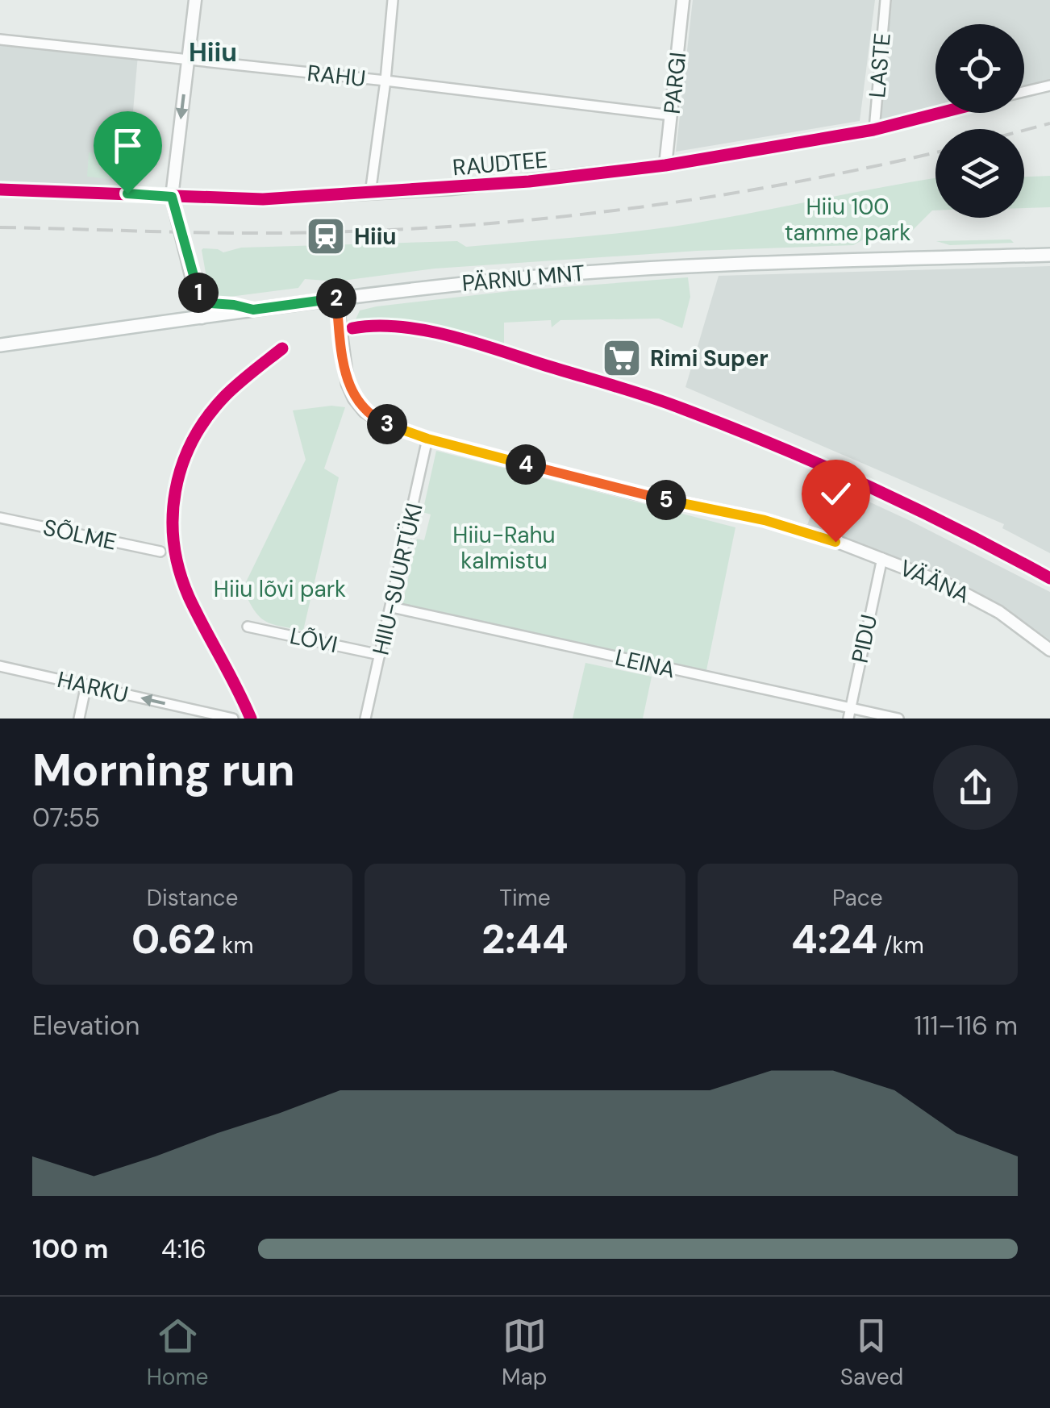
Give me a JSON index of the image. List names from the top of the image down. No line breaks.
{"streets":{"main road":["PÄRNU MNT"],"street":["LASTE","RAHU","PARGI","RAUDTEE","SÕLME","HIIU-SUURTÜKI","VÄÄNA","PIDU","LÕVI","LEINA","HARKU"]},"crossings":[["LASTE","RAUDTEE"],["RAHU","PARGI"],["PARGI","RAUDTEE"],["PÄRNU MNT","VÄÄNA"],["HIIU-SUURTÜKI","VÄÄNA"],["HIIU-SUURTÜKI","LÕVI"],["HIIU-SUURTÜKI","LEINA"],["VÄÄNA","PIDU"],["PIDU","LEINA"]],"one_way":["HARKU"],"districts":["Hiiu"],"parks":["Hiiu 100 tamme park","Hiiu-Rahu kalmistu","Hiiu lõvi park"],"places":{"station":["Hiiu"],"supermarket":["Rimi Super"]},"page":{"pins":["1","2","3","4","5"],"heading":["Morning run","07:55"],"stats":[["Distance","0.62 km"],["Time","2:44"],["Pace","4:24 /km"]],"chart":["Elevation","111–116 m"],"list":[{"name":"100 m","note":"4:16"}],"tabs":["Home","Map","Saved"]}}
